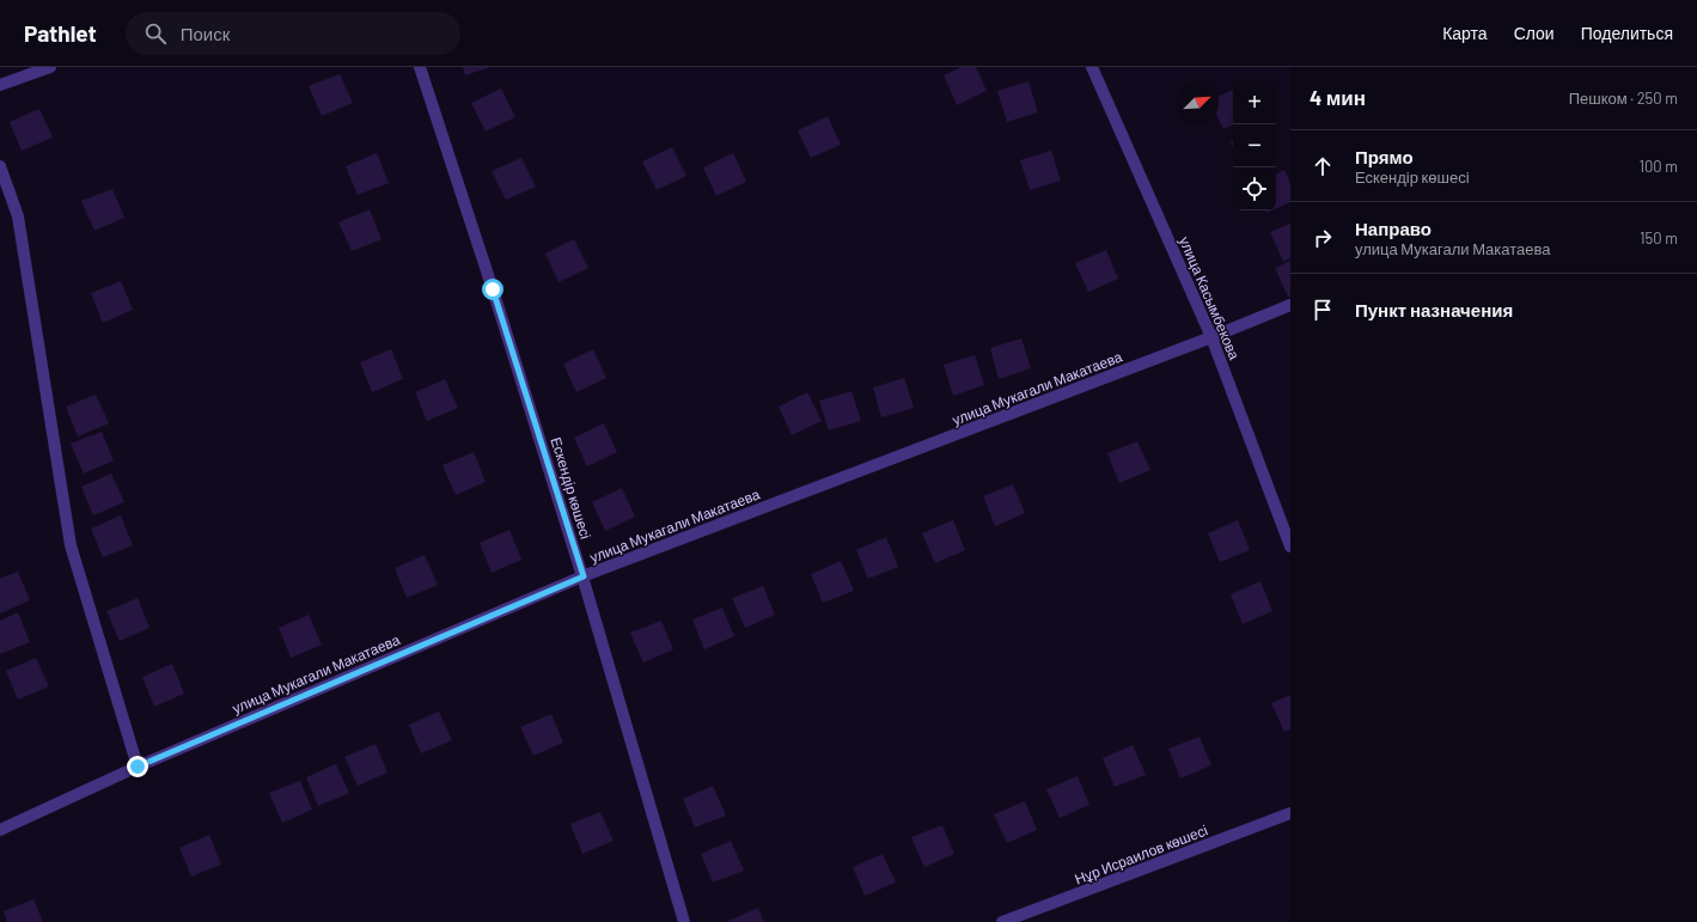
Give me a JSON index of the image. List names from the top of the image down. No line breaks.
{"streets":{"street":["улица Касымбекова","улица Мукагали Макатаева","Ескендір көшесі","Нұр Исраилов көшесі"]},"crossings":[["улица Касымбекова","улица Мукагали Макатаева"],["улица Мукагали Макатаева","Ескендір көшесі"]],"north":"top right","page":{"header":"Pathlet","search":"Поиск","nav":["Карта","Слои","Поделиться"],"heading":["4 мин","Пешком · 250 m"],"map_buttons":["+","−"],"list":[["Прямо","Ескендір көшесі","100 m"],["Направо","улица Мукагали Макатаева","150 m"],"Пункт назначения"]}}
